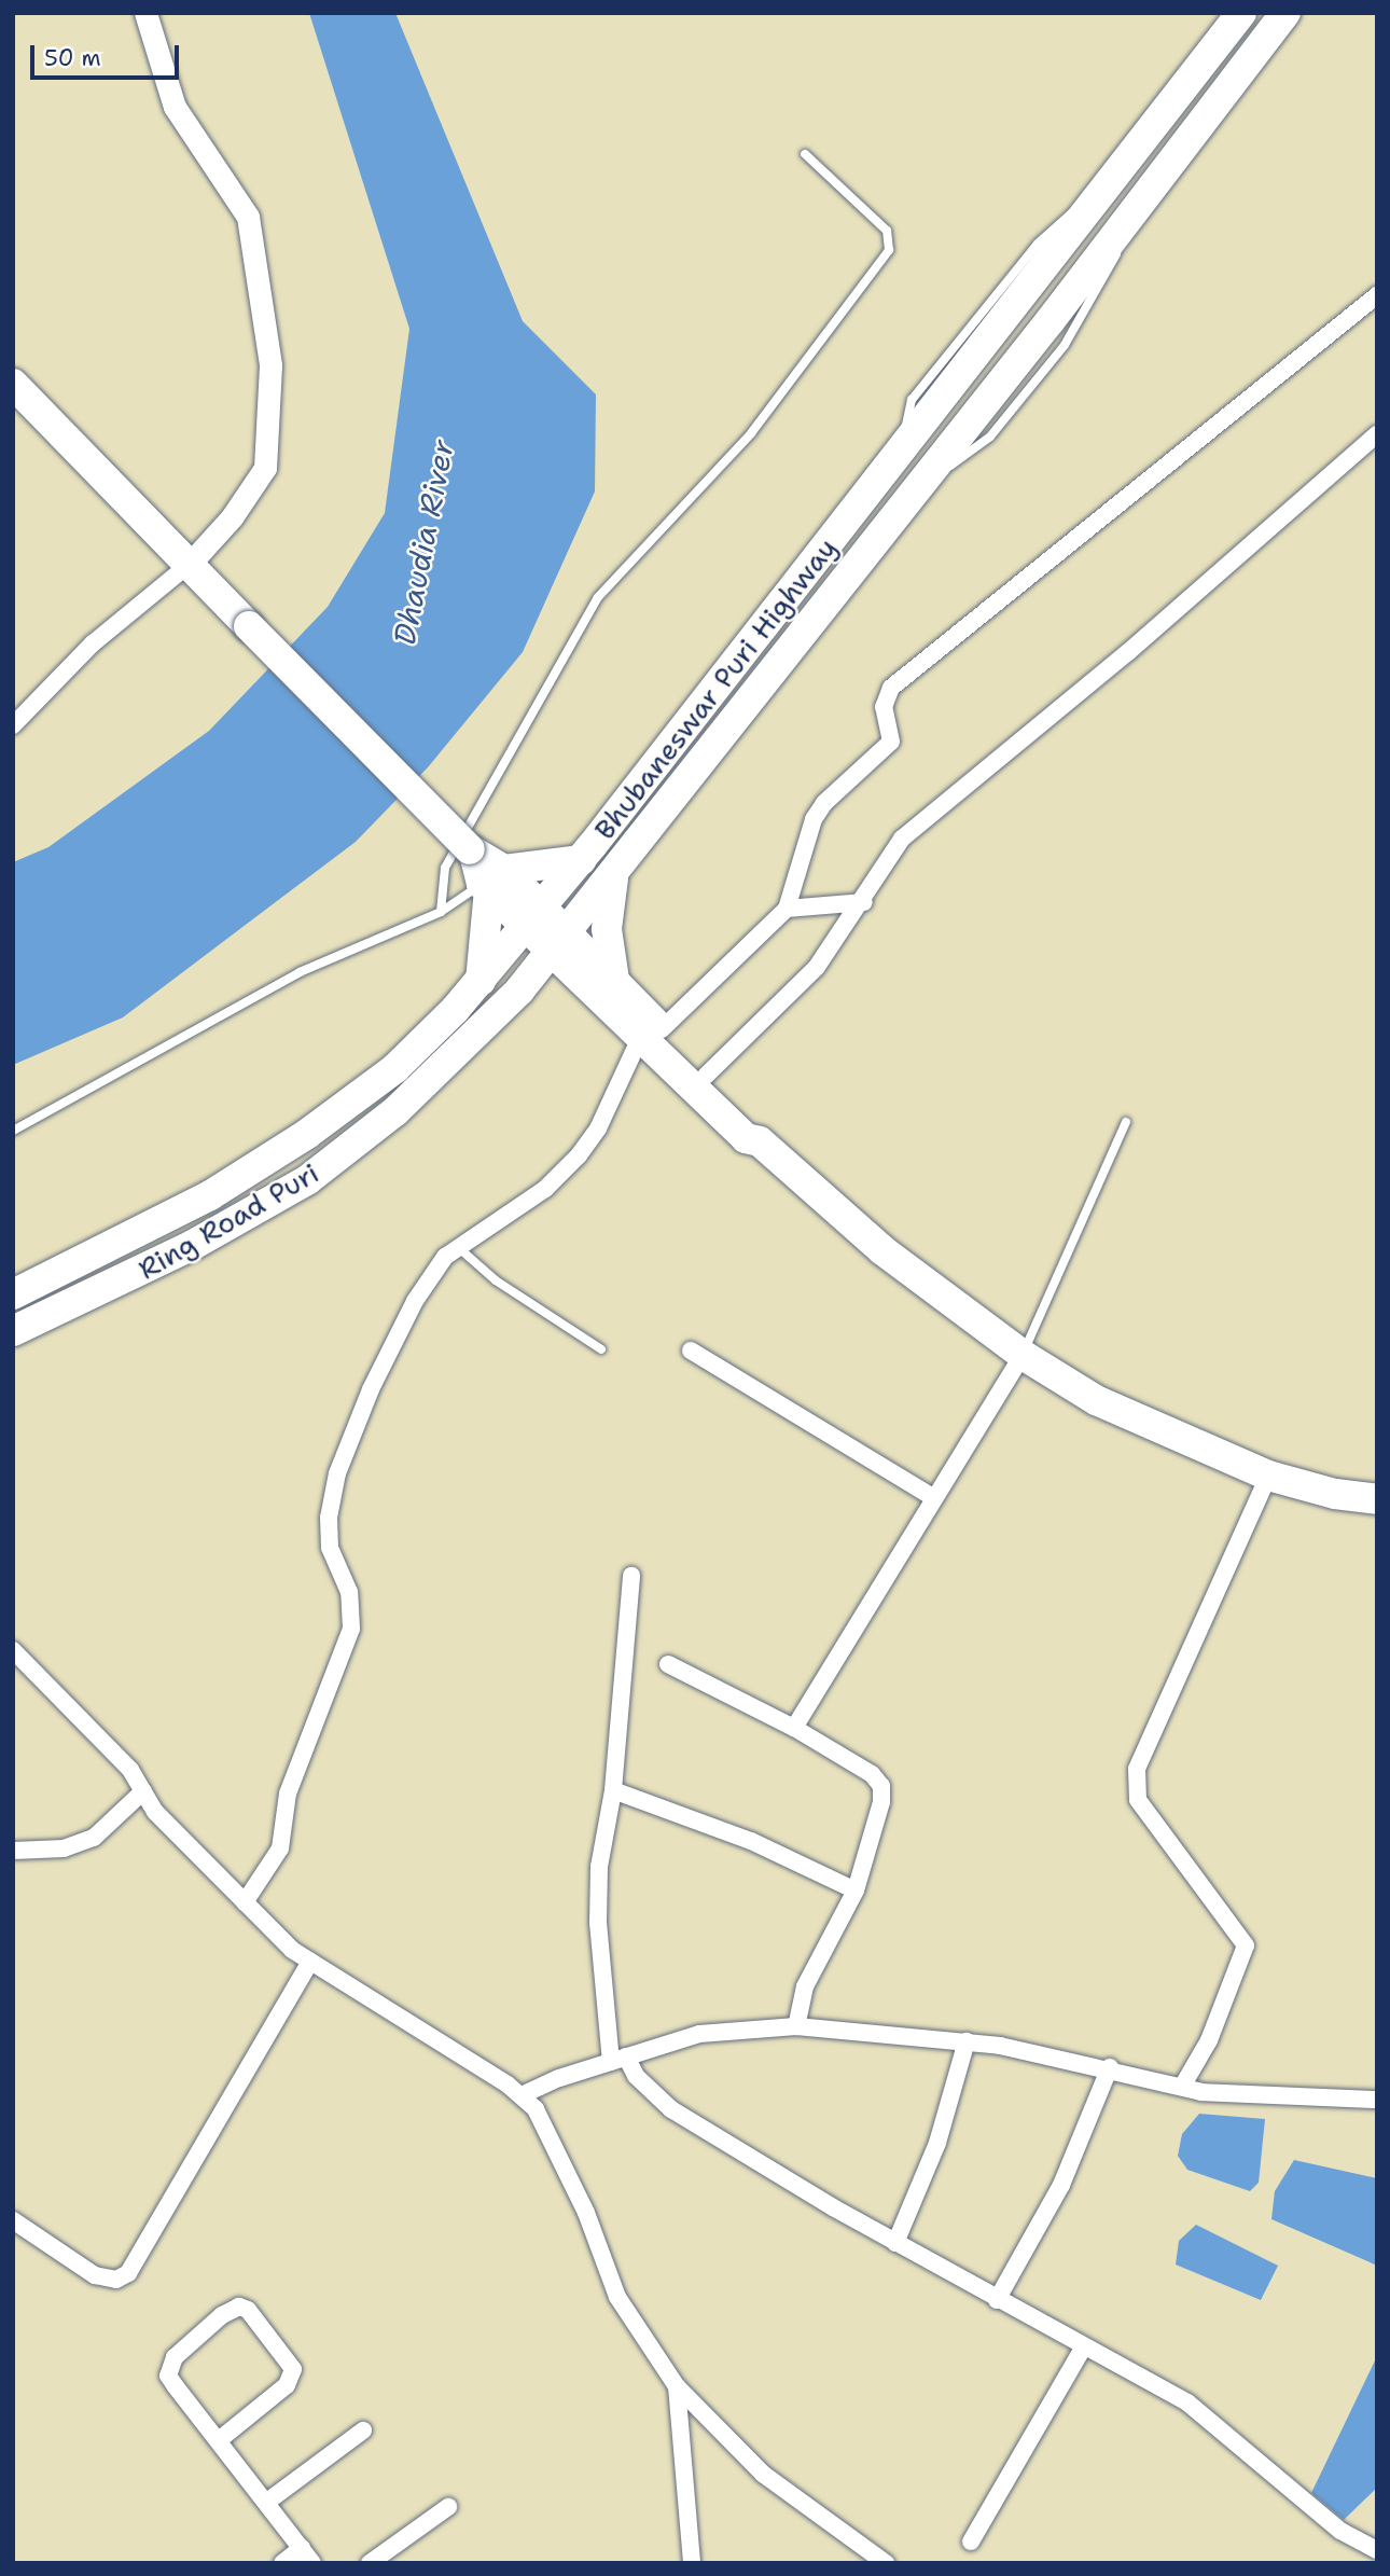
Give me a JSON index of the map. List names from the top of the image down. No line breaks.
{"streets":{"highway":["Bhubaneswar Puri Highway","Ring Road Puri"]},"crossings":[["Bhubaneswar Puri Highway","Ring Road Puri"]],"water":["Dhaudia River"],"scale_bar":"50 m"}
